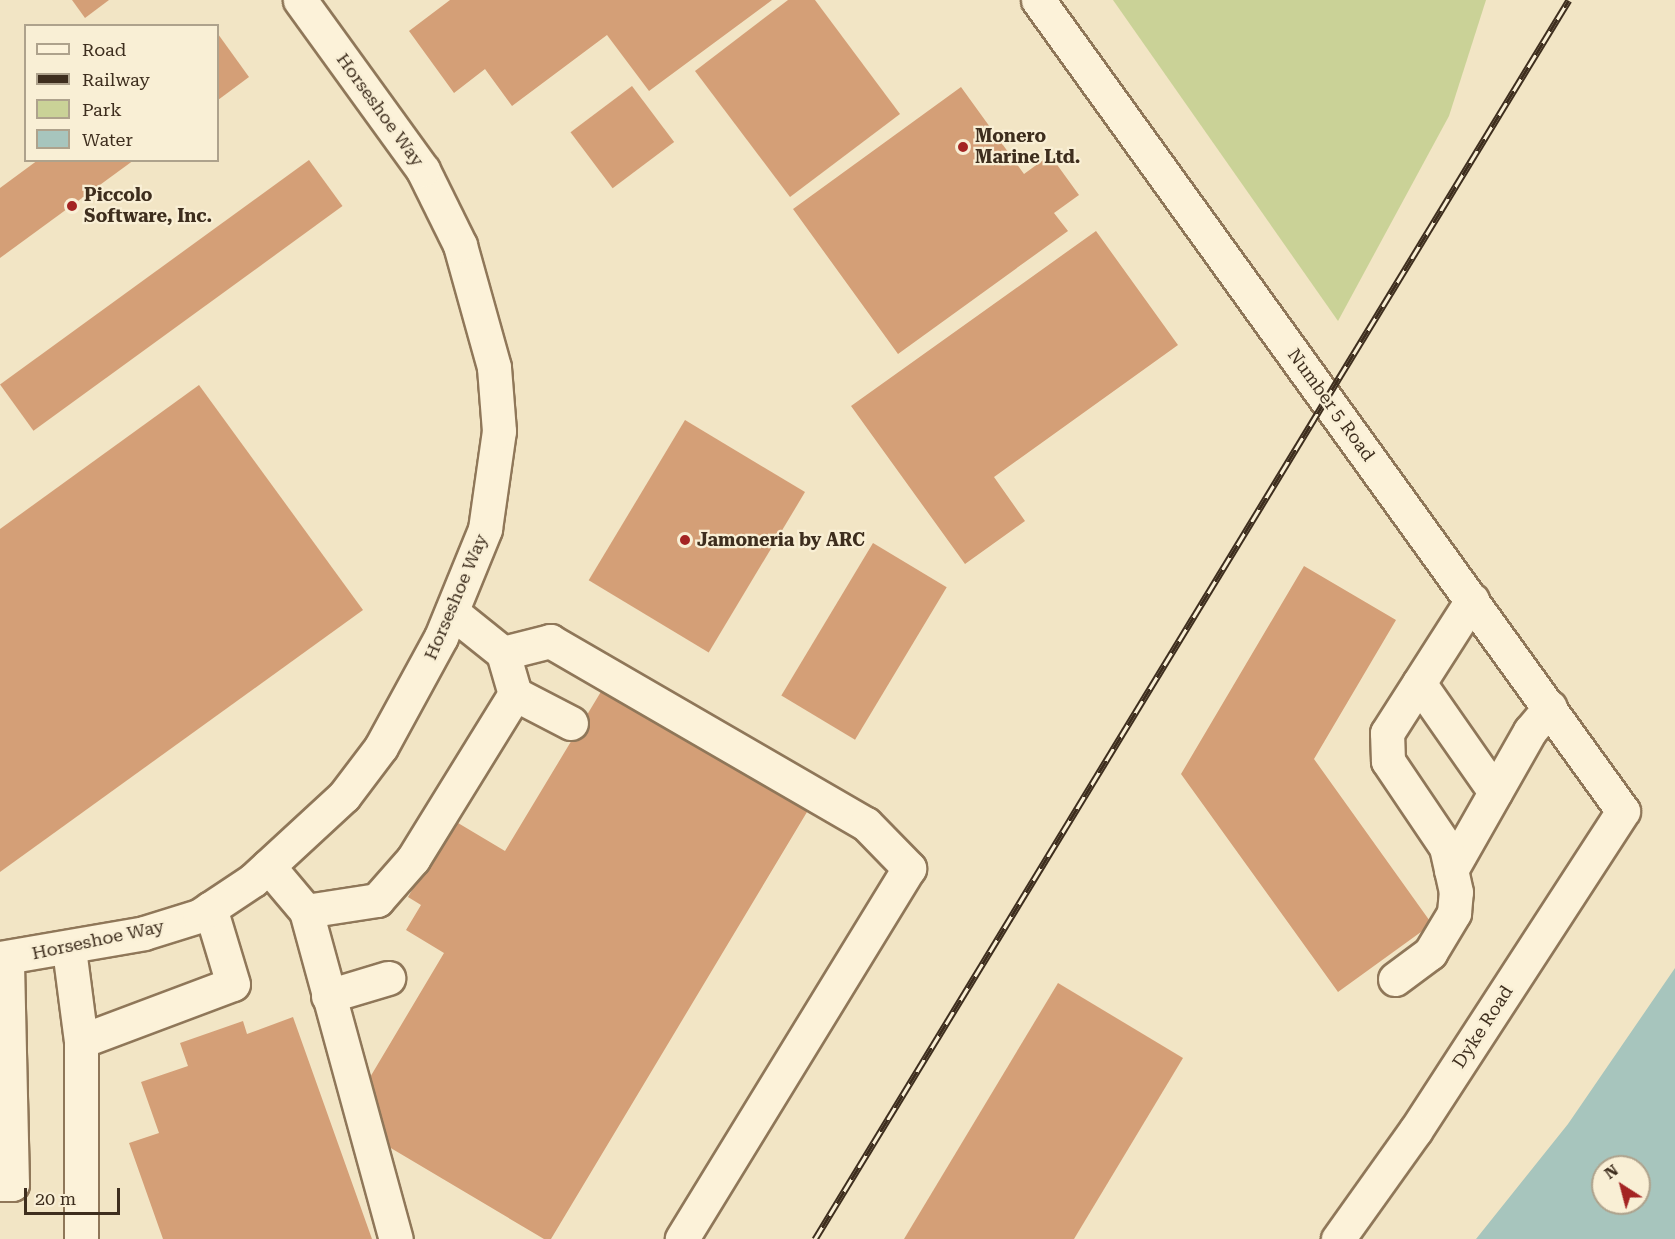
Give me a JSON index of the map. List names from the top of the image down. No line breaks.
{"streets":{"street":["Horseshoe Way","Number 5 Road","Dyke Road"]},"crossings":[["Number 5 Road","Dyke Road"]],"places":["Monero Marine Ltd.","Piccolo Software, Inc.","Jamoneria by ARC"],"legend":["Road","Railway","Park","Water"],"scale_bar":"20 m","north":"top left"}
